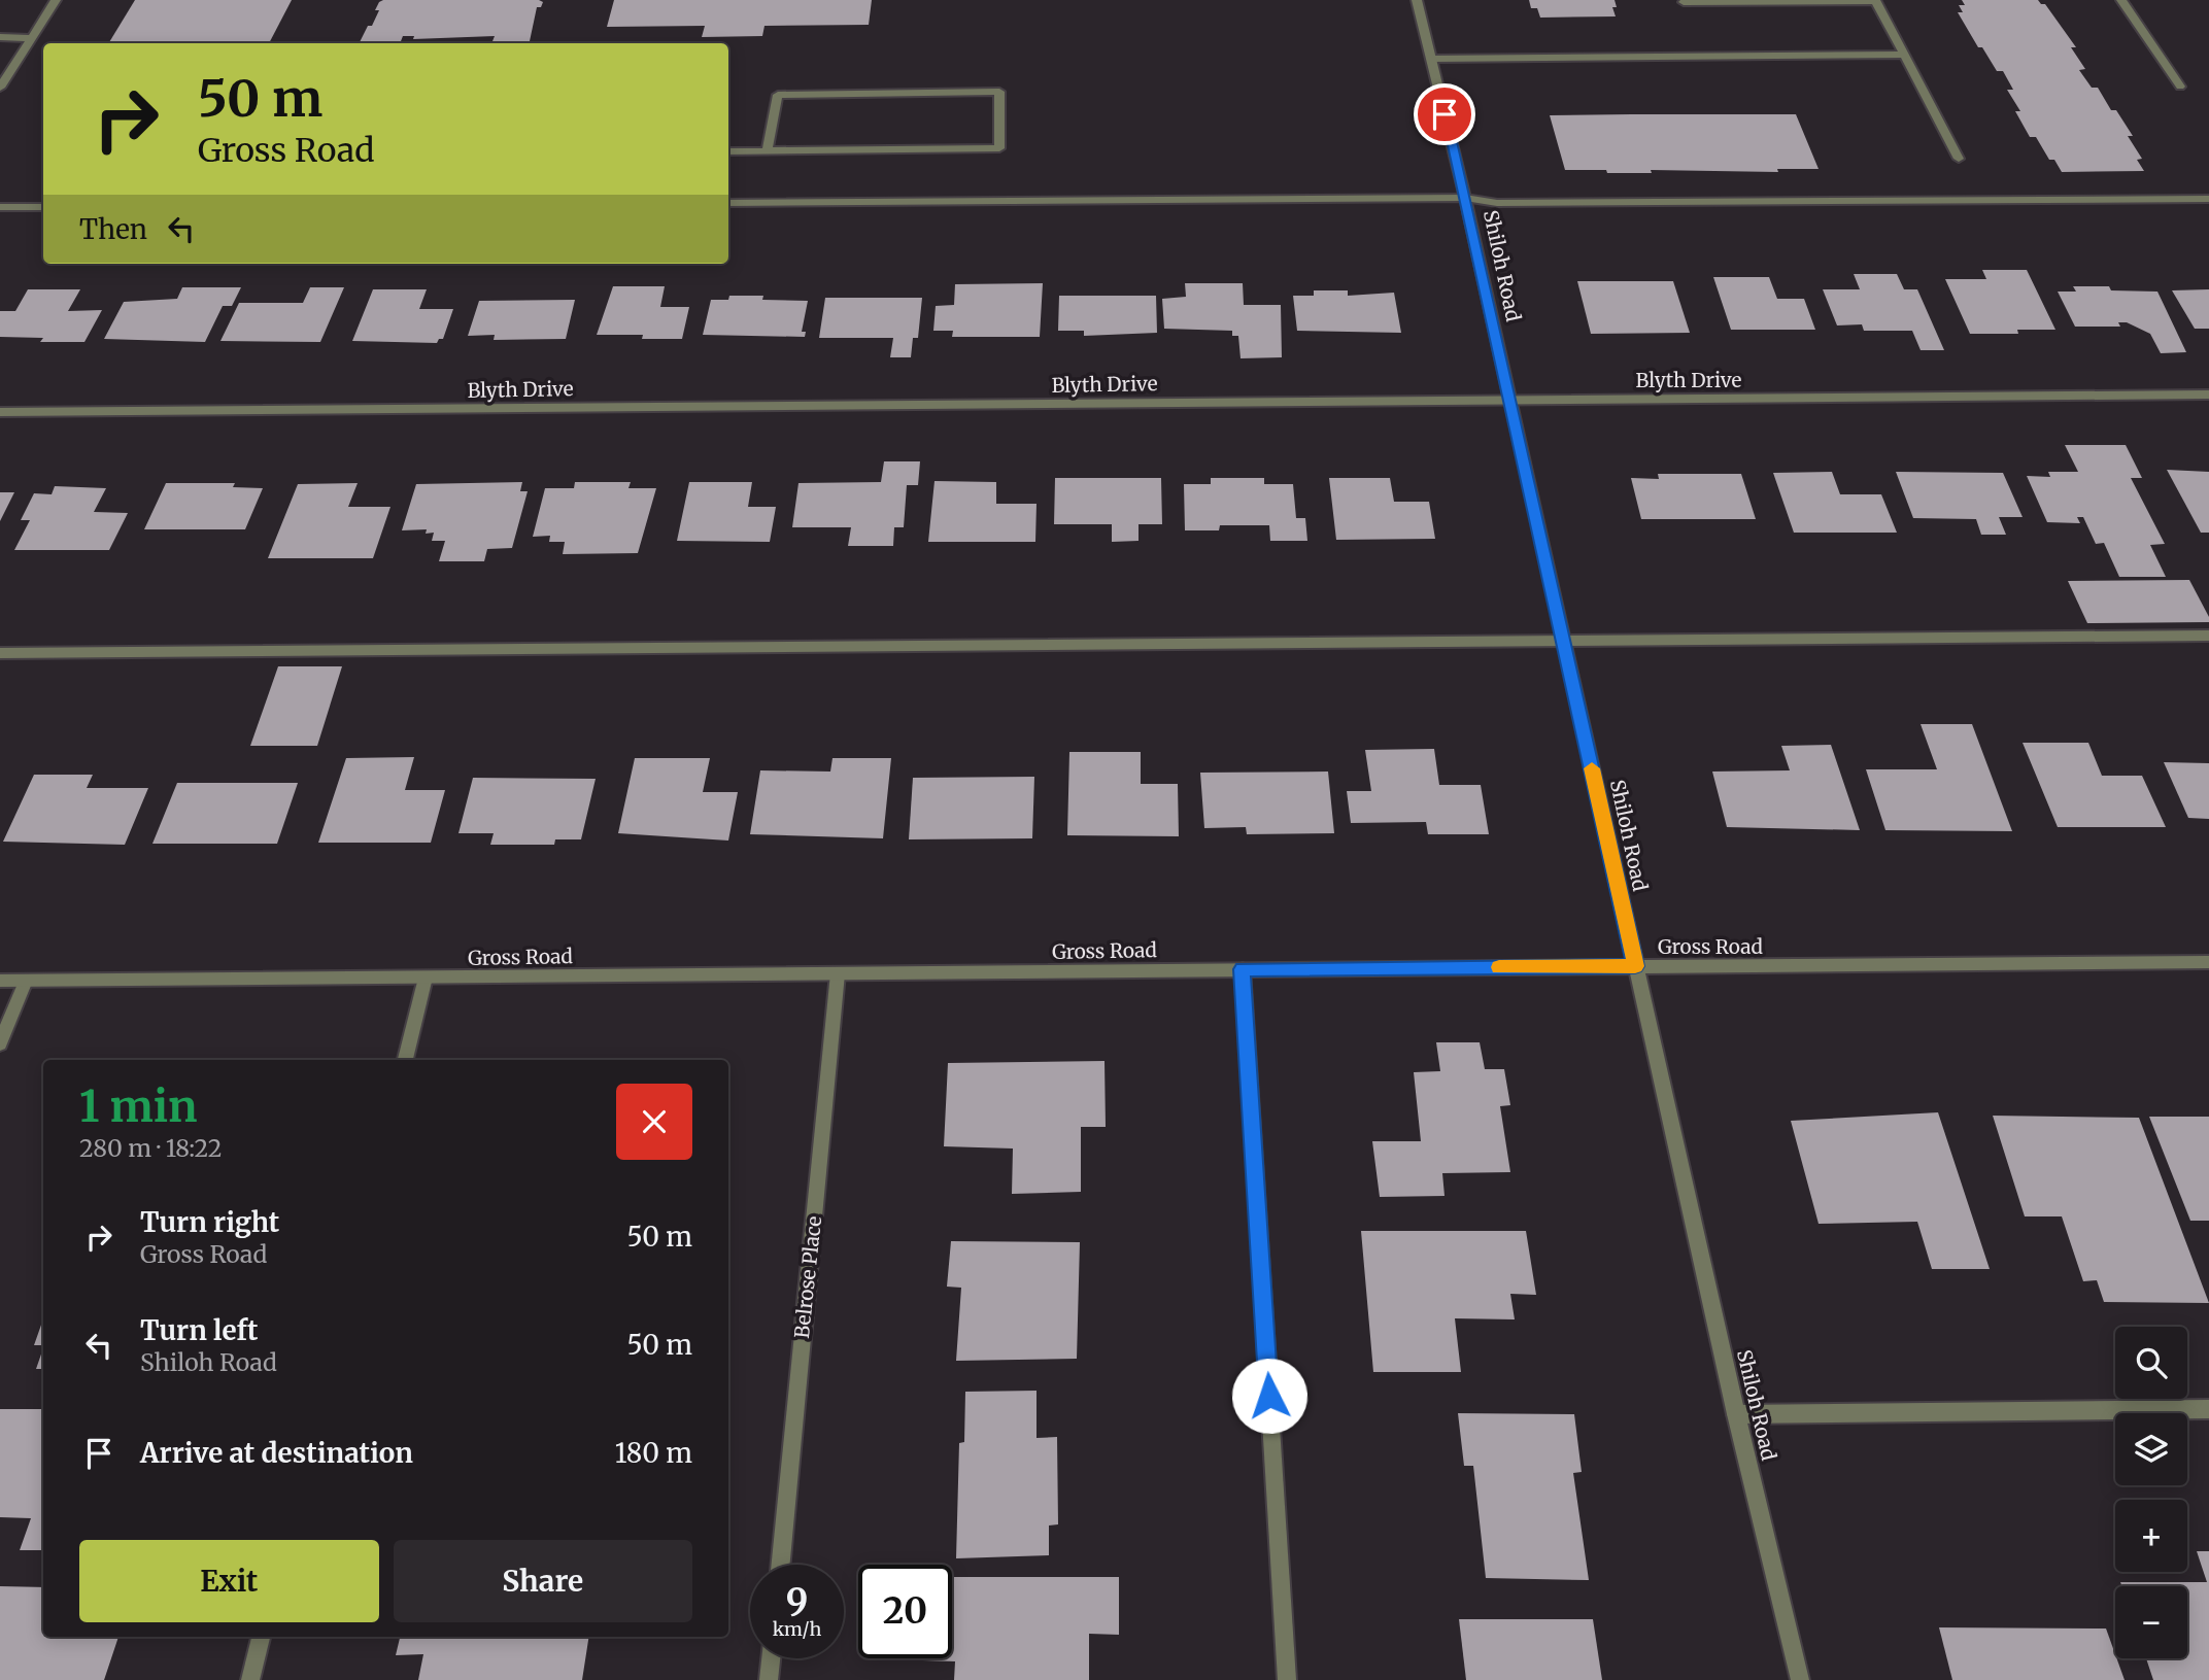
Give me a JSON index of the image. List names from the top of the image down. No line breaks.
{"streets":{"street":["Shiloh Road","Blyth Drive","Gross Road","Belrose Place"]},"crossings":[["Shiloh Road","Blyth Drive"],["Shiloh Road","Gross Road"],["Gross Road","Belrose Place"]],"page":{"turn":["50 m","Gross Road"],"then":"Then","heading":["1 min","280 m · 18:22"],"list":[{"name":"Turn right","note":"Gross Road","value":"50 m"},{"name":"Turn left","note":"Shiloh Road","value":"50 m"},{"name":"Arrive at destination","value":"180 m"}],"map_buttons":["+","−"],"buttons":["Exit","Share"],"speed":"9 km/h","limit":"20"}}
